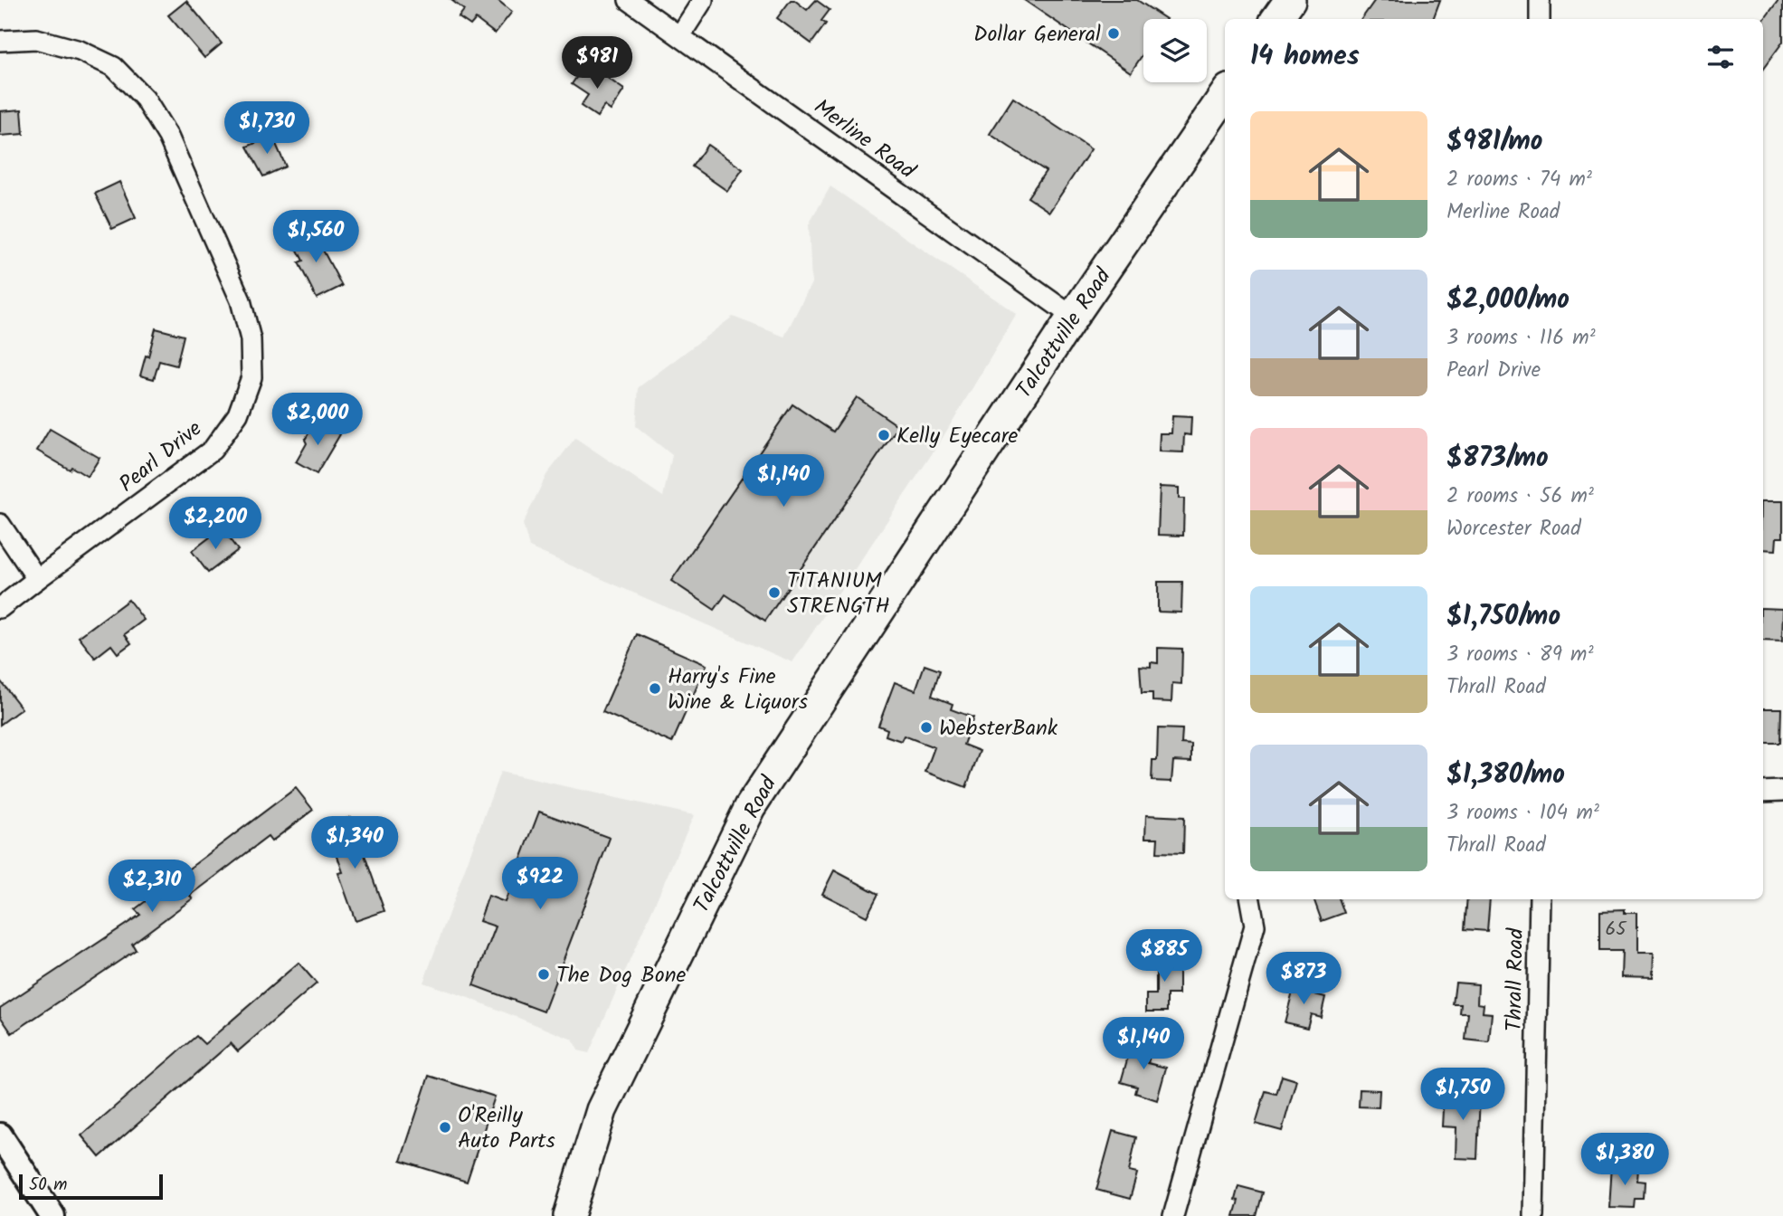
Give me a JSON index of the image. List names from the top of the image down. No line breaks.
{"streets":{"main road":["Talcottville Road"],"street":["Merline Road","Pearl Drive","Thrall Road"]},"crossings":[["Merline Road","Talcottville Road"]],"places":["Dollar General","Kelly Eyecare","TITANIUM STRENGTH","Harry's Fine Wine & Liquors","WebsterBank","The Dog Bone","O'Reilly Auto Parts"],"house_numbers":["65"],"scale_bar":"50 m","page":{"heading":"14 homes","price":["$981","$1,730","$1,560","$2,000","$1,140","$2,200","$1,340","$922","$2,310","$885","$873","$1,140","$1,750","$1,380"],"list":[{"name":"$981/mo","note":"2 rooms · 74 m² · Merline Road"},{"name":"$2,000/mo","note":"3 rooms · 116 m² · Pearl Drive"},{"name":"$873/mo","note":"2 rooms · 56 m² · Worcester Road"},{"name":"$1,750/mo","note":"3 rooms · 89 m² · Thrall Road"},{"name":"$1,380/mo","note":"3 rooms · 104 m² · Thrall Road"}],"scale":"50 m"}}
